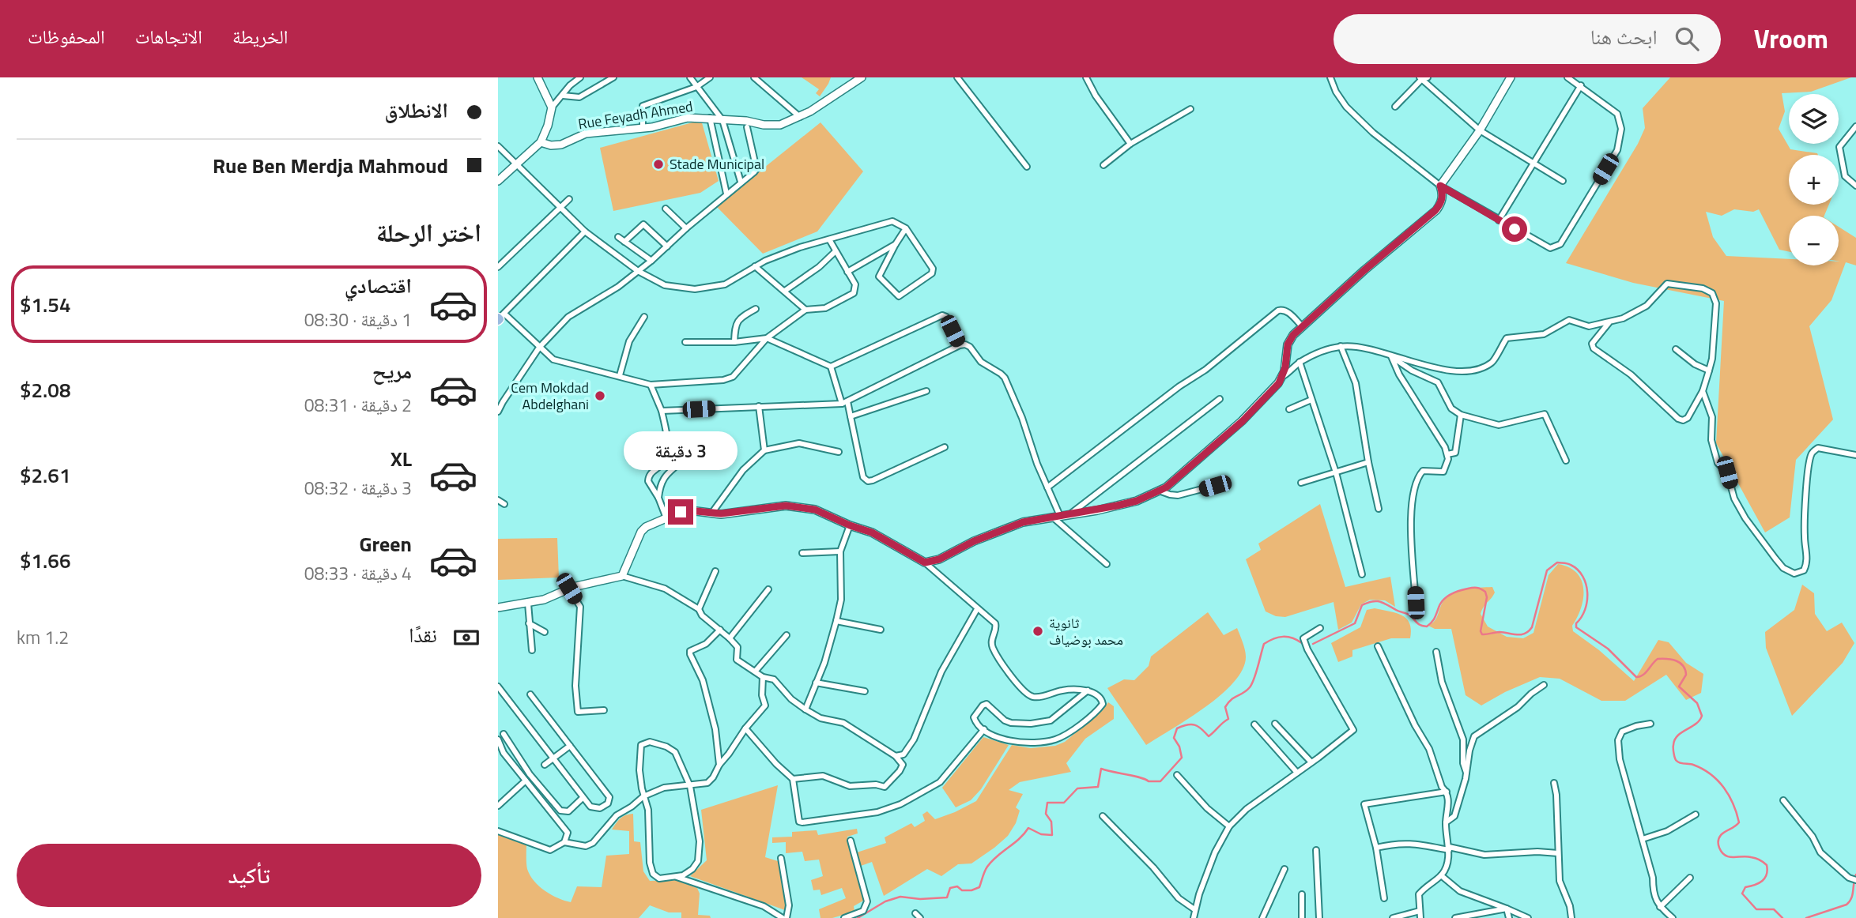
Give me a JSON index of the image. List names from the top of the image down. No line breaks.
{"streets":{"street":["Rue Feyadh Ahmed"]},"places":["Stade Municipal","Cem Mokdad Abdelghani","ثانوية محمد بوضياف"],"page":{"header":"Vroom","search":"ابحث هنا","nav":["الخريطة","الاتجاهات","المحفوظات"],"banner":["الانطلاق","Rue Ben Merdja Mahmoud"],"map_buttons":["+","−"],"heading":"اختر الرحلة","list":[{"name":"اقتصادي","note":"1 دقيقة · 08:30","value":"$1.54"},{"name":"مريح","note":"2 دقيقة · 08:31","value":"$2.08"},{"name":"XL","note":"3 دقيقة · 08:32","value":"$2.61"},{"name":"Green","note":"4 دقيقة · 08:33","value":"$1.66"}],"bubble":"3 دقيقة","pay":["نقدًا","1.2 km"],"buttons":"تأكيد"}}
